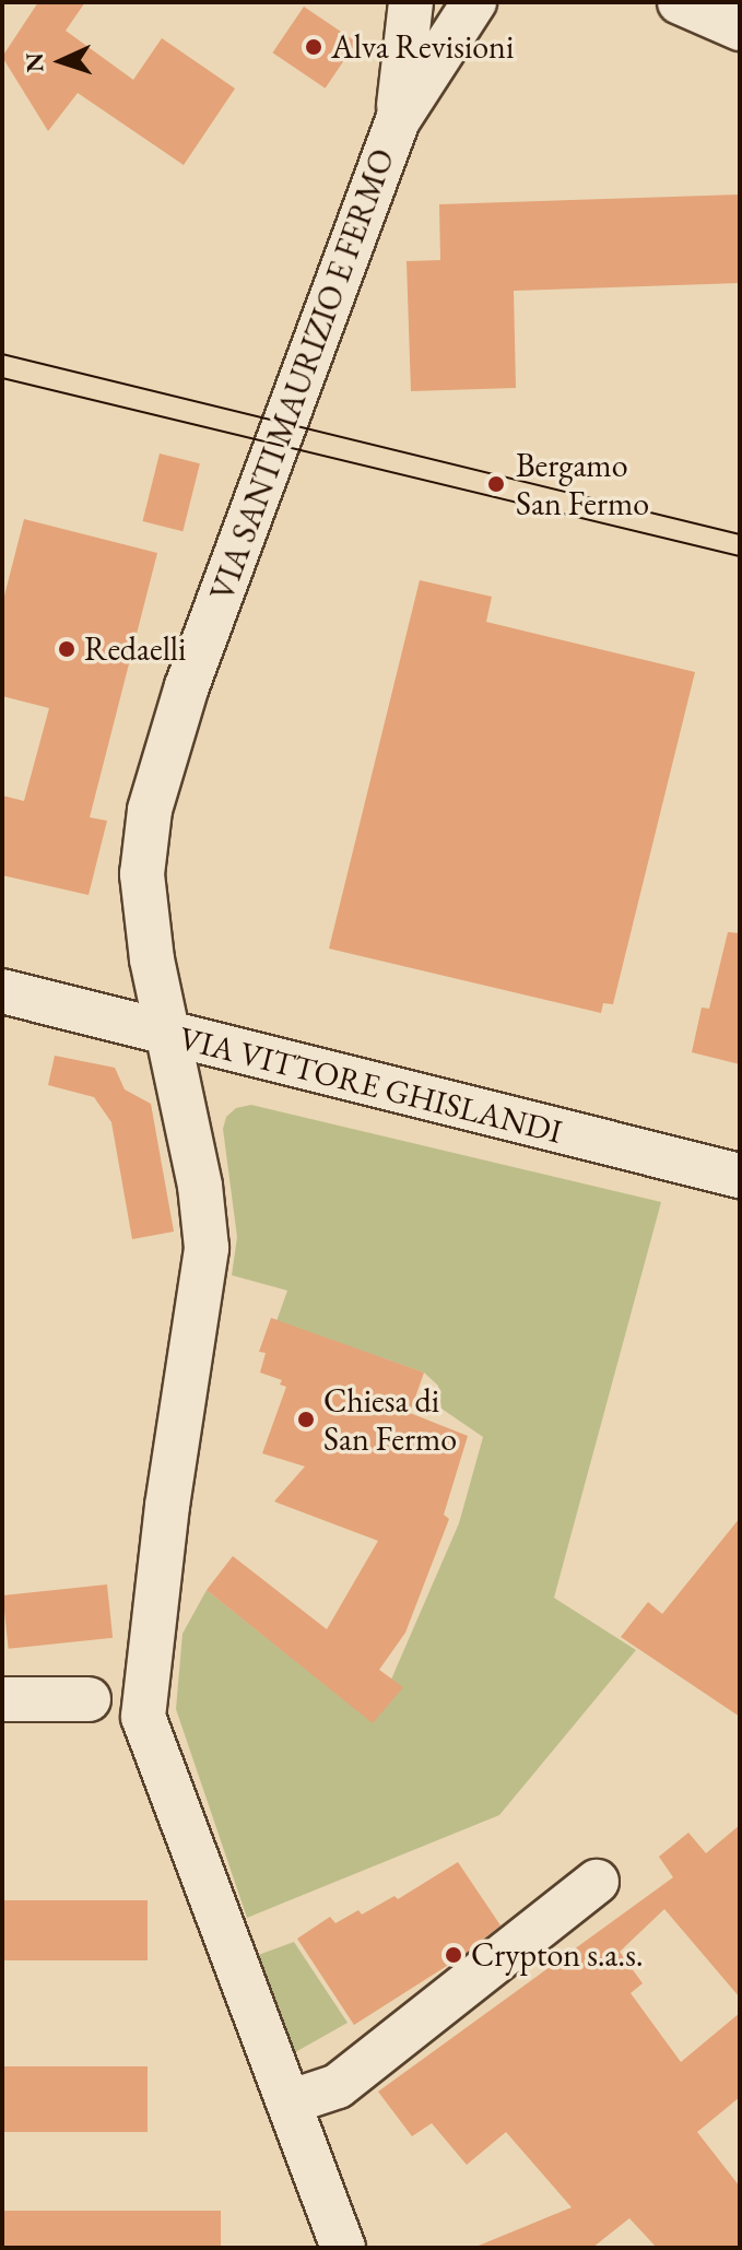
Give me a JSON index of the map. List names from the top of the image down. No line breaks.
{"streets":{"street":["VIA SANTI MAURIZIO E FERMO","VIA VITTORE GHISLANDI"]},"crossings":[["VIA SANTI MAURIZIO E FERMO","VIA VITTORE GHISLANDI"]],"places":["Alva Revisioni","Bergamo San Fermo","Redaelli","Chiesa di San Fermo","Crypton s.a.s."],"north":"left"}
